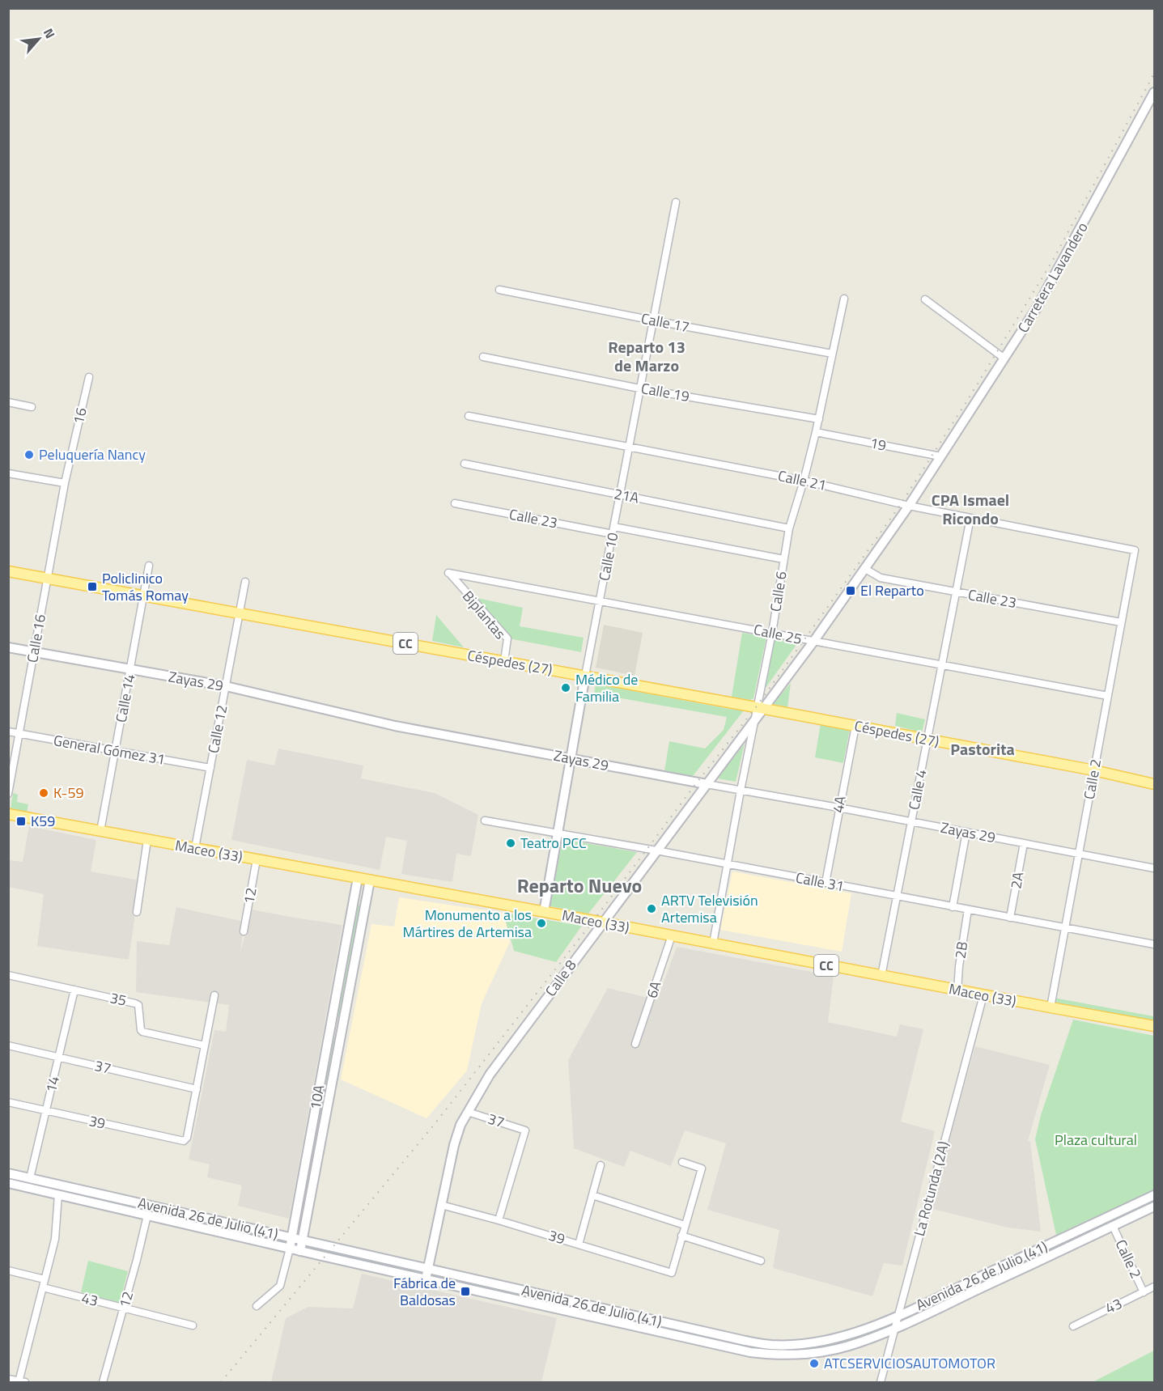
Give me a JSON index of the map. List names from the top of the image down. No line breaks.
{"streets":{"main road":["CC","Céspedes (27)","Maceo (33)"],"street":["Carretera Lavandero","Calle 17","Calle 19","16","19","Calle 21","21A","Calle 23","Calle 10","Calle 6","Biplantas","Calle 25","Calle 16","Zayas 29","Calle 14","Calle 12","General Gómez 31","Calle 2","Calle 4","4A","2A","Calle 31","12","2B","Calle 8","6A","35","37","14","10A","39","La Rotunda (2A)","Avenida 26 de Julio (41)","43"]},"crossings":[["Carretera Lavandero","19"],["Carretera Lavandero","Calle 21"],["Carretera Lavandero","Calle 23"],["Carretera Lavandero","Calle 8"],["Calle 17","Calle 10"],["Calle 17","Calle 6"],["Calle 19","Calle 10"],["Calle 19","Calle 6"],["16","Calle 16"],["19","Calle 6"],["Calle 21","Calle 10"],["Calle 21","Calle 6"],["Calle 21","Calle 2"],["Calle 21","Calle 4"],["21A","Calle 10"],["21A","Calle 6"],["Calle 23","Calle 10"],["Calle 23","Calle 6"],["Calle 23","Calle 2"],["Calle 23","Calle 4"],["Calle 23","Calle 8"],["Calle 10","Calle 25"],["Calle 10","Céspedes (27)"],["Calle 10","Zayas 29"],["Calle 10","Maceo (33)"],["Calle 10","Calle 31"],["Calle 6","Calle 25"],["Calle 6","Céspedes (27)"],["Calle 6","Calle 8"],["Biplantas","Calle 25"],["Biplantas","Céspedes (27)"],["Calle 25","Calle 2"],["Calle 25","Calle 4"],["Calle 25","Calle 8"],["Calle 16","Céspedes (27)"],["Calle 16","Zayas 29"],["Calle 16","General Gómez 31"],["Céspedes (27)","Calle 14"],["Céspedes (27)","Calle 12"],["Céspedes (27)","Calle 2"],["Céspedes (27)","Calle 4"],["Céspedes (27)","4A"],["Céspedes (27)","Calle 8"],["Zayas 29","Calle 14"],["Zayas 29","Calle 12"],["Zayas 29","Calle 2"],["Zayas 29","Calle 4"],["Zayas 29","4A"],["Zayas 29","2A"],["Zayas 29","Calle 8"],["Calle 14","General Gómez 31"],["Calle 14","Maceo (33)"],["Calle 12","General Gómez 31"],["Calle 12","Maceo (33)"],["Calle 2","Maceo (33)"],["Calle 2","Calle 31"],["Calle 2","Avenida 26 de Julio (41)"],["Calle 2","43"],["Calle 4","Maceo (33)"],["Calle 4","Calle 31"],["4A","Calle 31"],["Maceo (33)","12"],["Maceo (33)","2B"],["Maceo (33)","Calle 8"],["Maceo (33)","6A"],["Maceo (33)","10A"],["Maceo (33)","La Rotunda (2A)"],["2A","Calle 31"],["Calle 31","2B"],["Calle 31","Calle 8"],["12","Avenida 26 de Julio (41)"],["12","43"],["Calle 8","37"],["Calle 8","39"],["Calle 8","Avenida 26 de Julio (41)"],["35","14"],["37","14"],["37","39"],["14","39"],["14","Avenida 26 de Julio (41)"],["10A","Avenida 26 de Julio (41)"],["La Rotunda (2A)","Avenida 26 de Julio (41)"]],"districts":["Reparto 13 de Marzo","CPA Ismael Ricondo","Pastorita","Reparto Nuevo"],"parks":["Plaza cultural"],"places":{"other":["Peluquería Nancy","Médico de Familia","K-59","Teatro PCC","ARTV Televisión Artemisa","Monumento a los Mártires de Artemisa","ATCSERVICIOSAUTOMOTOR"],"transit":["Policlinico Tomás Romay","El Reparto","K59","Fábrica de Baldosas"]},"north":"top right"}
